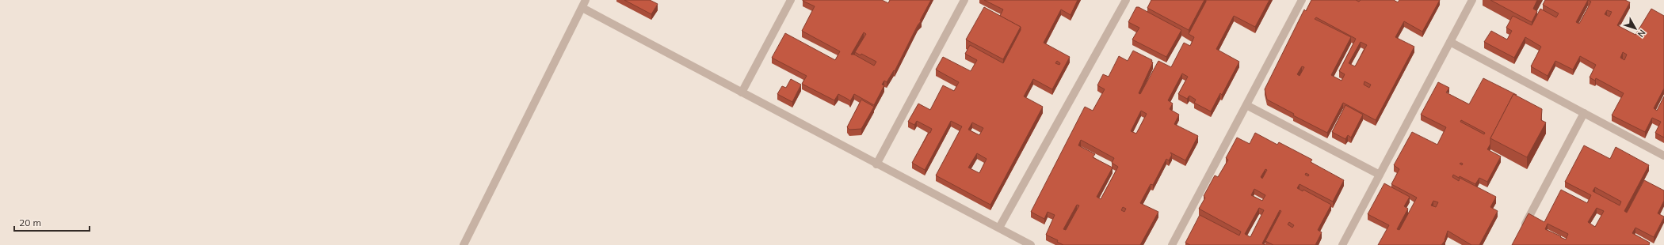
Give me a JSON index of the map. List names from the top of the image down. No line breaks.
{"scale_bar":"20 m","north":"bottom right"}
